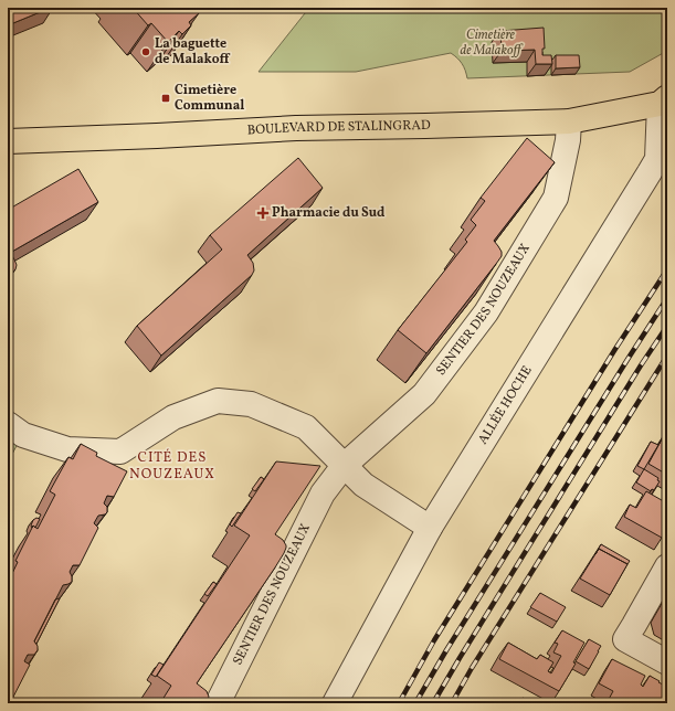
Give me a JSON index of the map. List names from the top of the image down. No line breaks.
{"streets":{"main road":["BOULEVARD DE STALINGRAD"],"street":["SENTIER DES NOUZEAUX","ALLÉE HOCHE"]},"crossings":[["BOULEVARD DE STALINGRAD","SENTIER DES NOUZEAUX"],["BOULEVARD DE STALINGRAD","ALLÉE HOCHE"]],"districts":["CITÉ DES NOUZEAUX"],"parks":["Cimetière de Malakoff"],"places":{"other":["La baguette de Malakoff"],"transit":["Cimetière Communal"],"health":["Pharmacie du Sud"]}}
